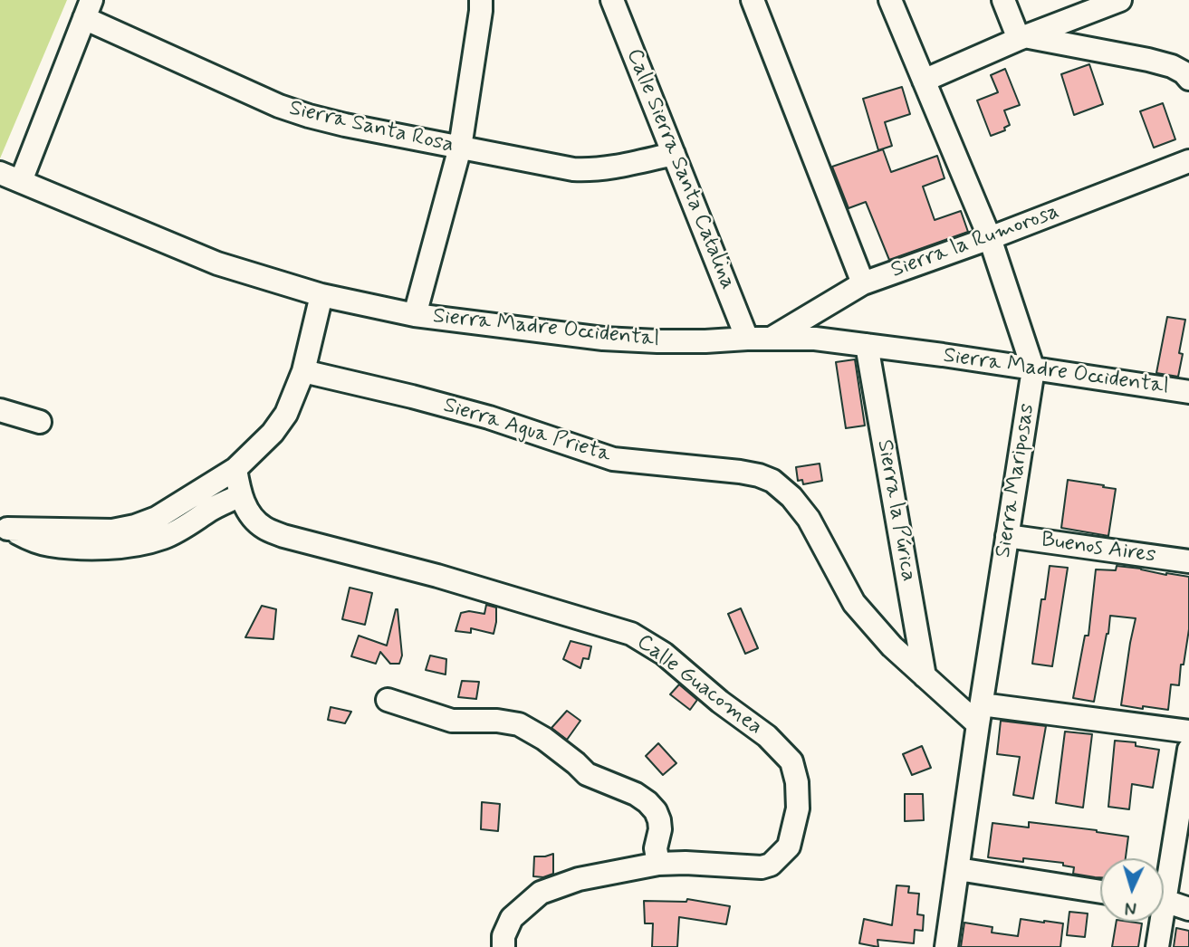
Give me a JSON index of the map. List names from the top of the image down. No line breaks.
{"streets":{"street":["Sierra Santa Rosa","Calle Sierra Santa Catalina","Sierra la Rumorosa","Sierra Madre Occidental","Sierra Agua Prieta","Sierra Mariposas","Sierra la Púrica","Buenos Aires","Calle Guacomea"]},"crossings":[["Sierra Santa Rosa","Calle Sierra Santa Catalina"],["Calle Sierra Santa Catalina","Sierra Madre Occidental"],["Sierra la Rumorosa","Sierra Madre Occidental"],["Sierra la Rumorosa","Sierra Mariposas"],["Sierra Madre Occidental","Sierra Mariposas"],["Sierra Madre Occidental","Sierra la Púrica"],["Sierra Agua Prieta","Sierra Mariposas"],["Sierra Agua Prieta","Sierra la Púrica"],["Sierra Mariposas","Buenos Aires"]],"north":"bottom"}
